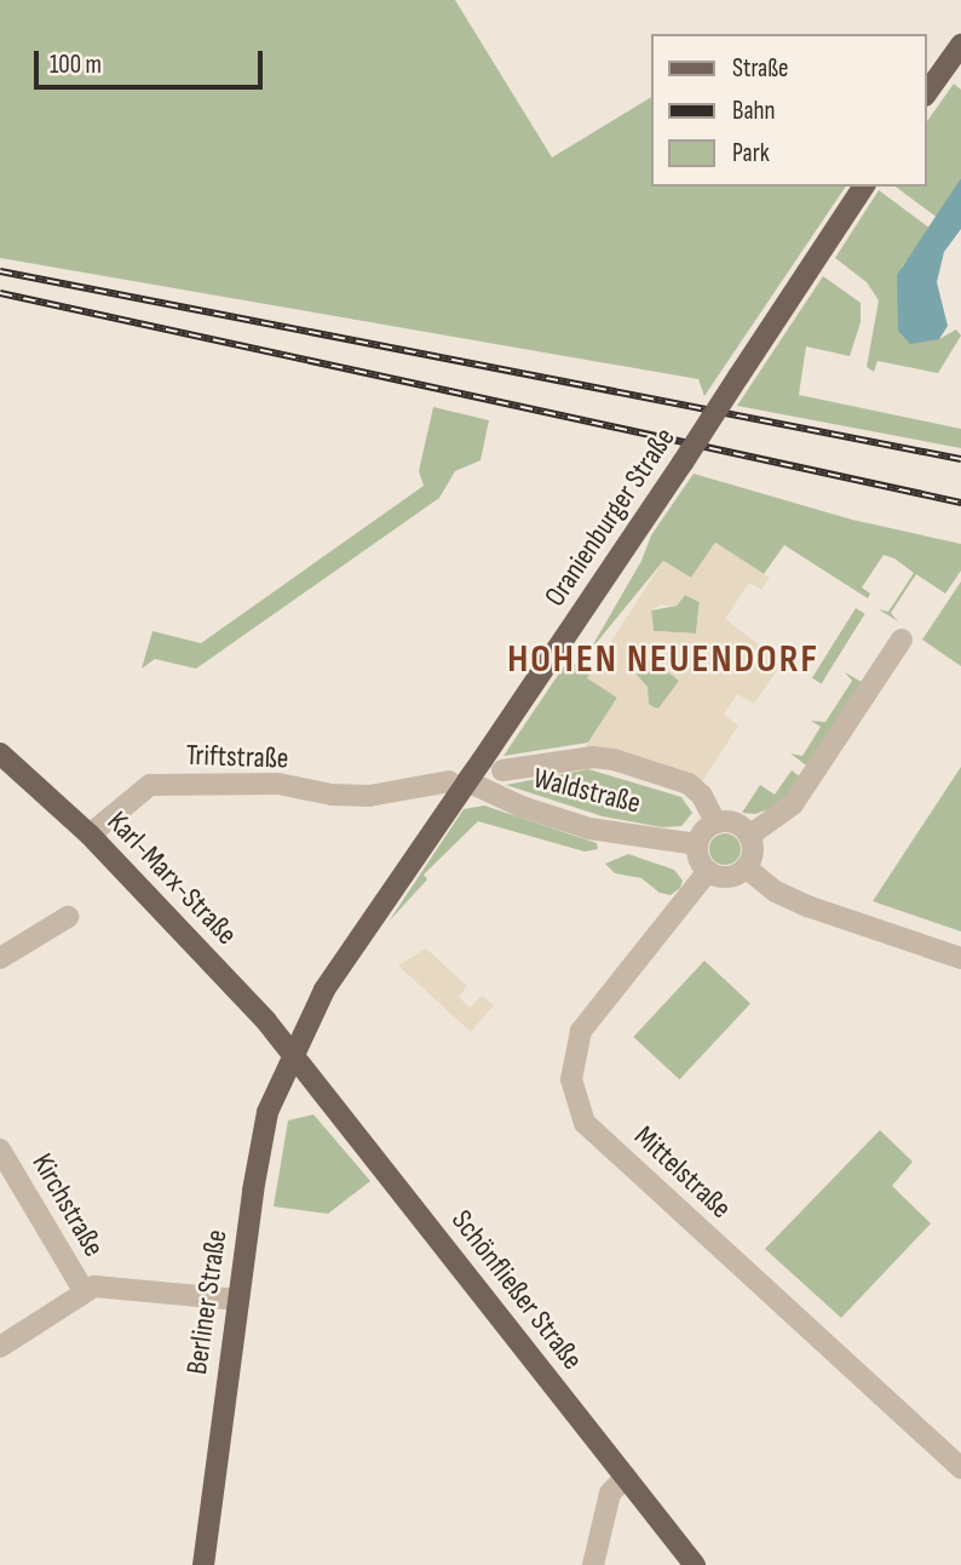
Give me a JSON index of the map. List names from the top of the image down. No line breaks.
{"streets":{"main road":["Oranienburger Straße","Karl-Marx-Straße","Schönfließer Straße","Berliner Straße"],"street":["Triftstraße","Waldstraße","Mittelstraße","Kirchstraße"]},"crossings":[["Oranienburger Straße","Triftstraße"],["Oranienburger Straße","Waldstraße"],["Oranienburger Straße","Karl-Marx-Straße"],["Oranienburger Straße","Schönfließer Straße"],["Oranienburger Straße","Berliner Straße"],["Triftstraße","Waldstraße"],["Triftstraße","Karl-Marx-Straße"],["Waldstraße","Mittelstraße"],["Karl-Marx-Straße","Schönfließer Straße"],["Karl-Marx-Straße","Berliner Straße"],["Schönfließer Straße","Berliner Straße"]],"districts":["HOHEN NEUENDORF"],"legend":["Straße","Bahn","Park"],"scale_bar":"100 m"}
